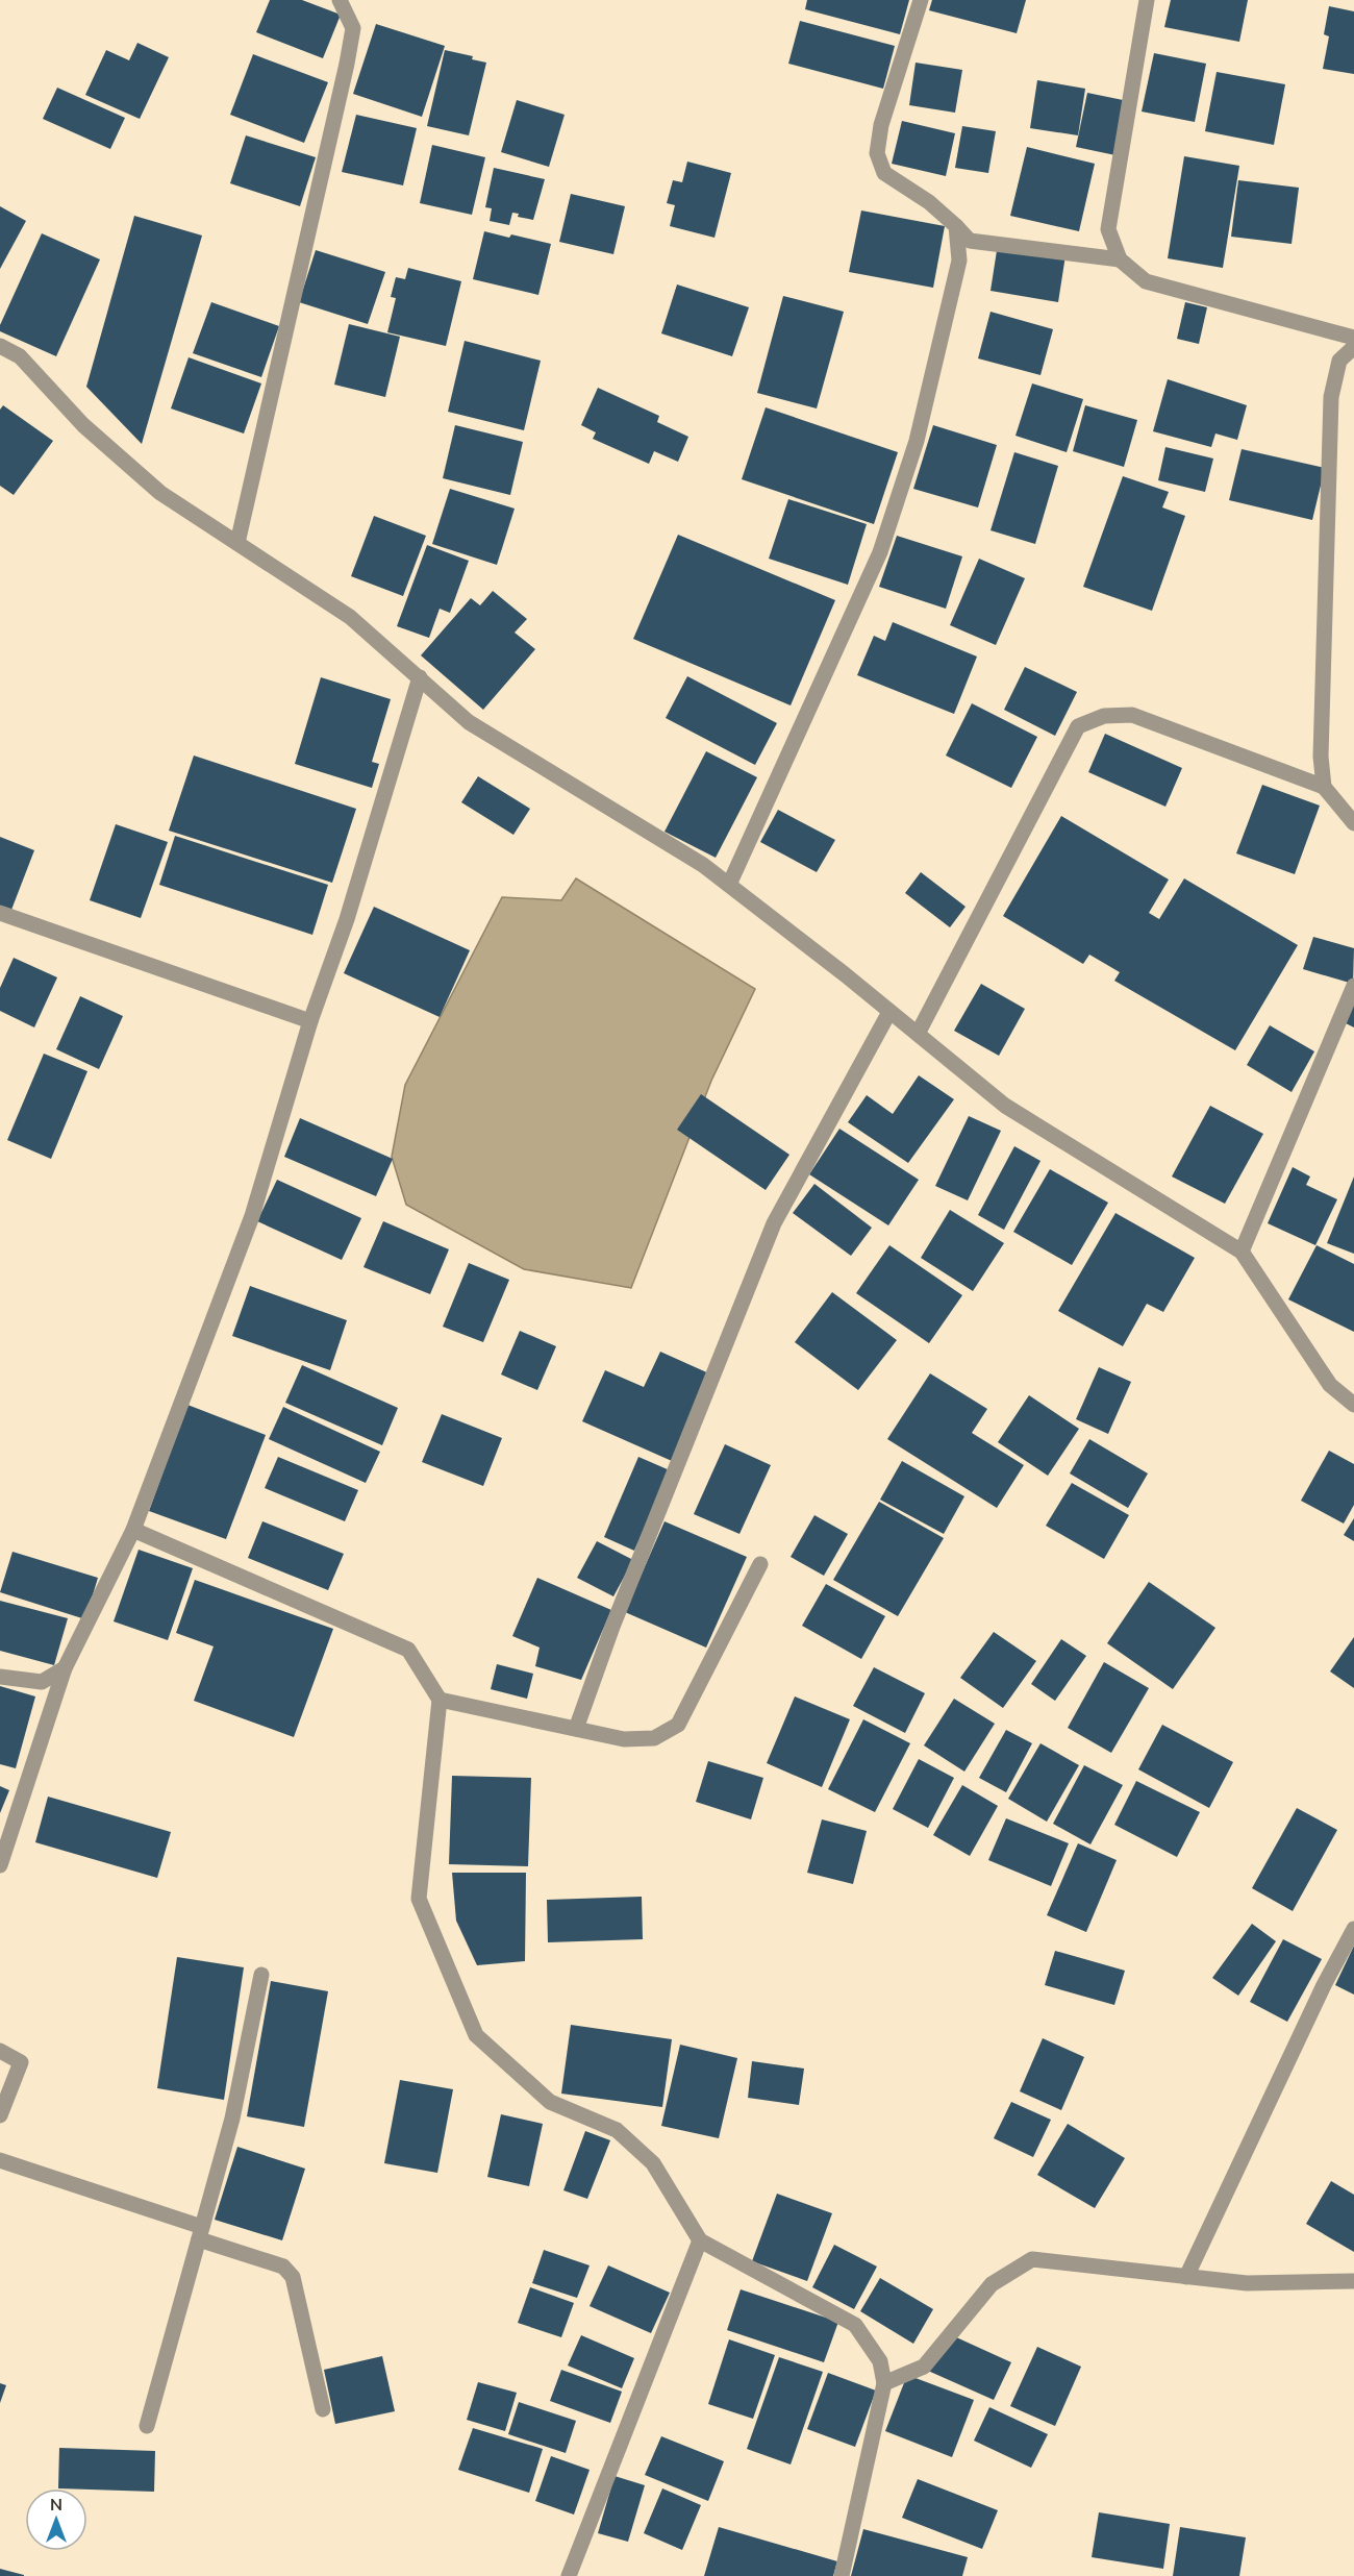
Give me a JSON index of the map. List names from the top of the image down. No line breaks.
{"north":"top"}
